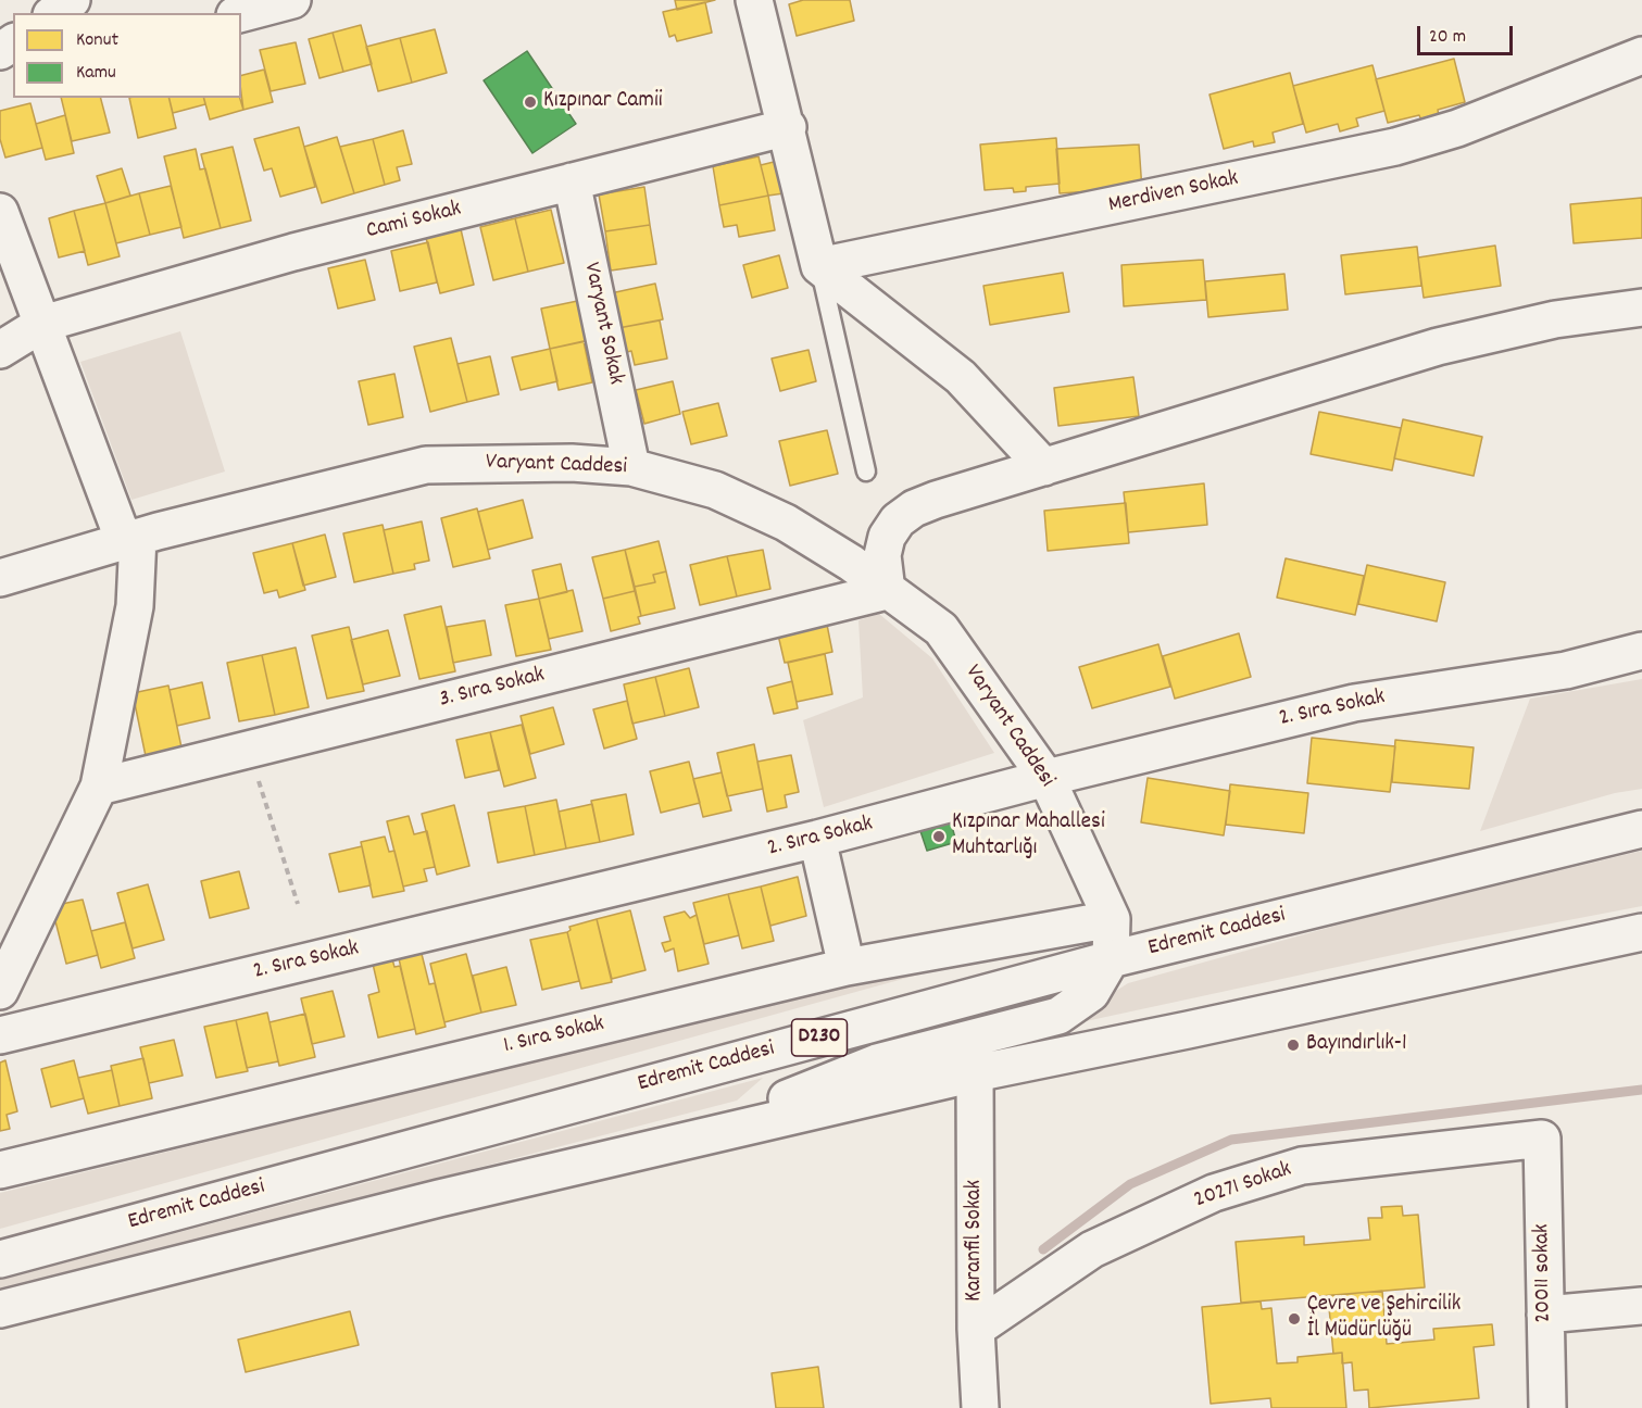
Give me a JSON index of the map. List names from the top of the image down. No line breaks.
{"streets":{"main road":["Merdiven Sokak","Cami Sokak","Varyant Sokak","Varyant Caddesi","3. Sıra Sokak","2. Sıra Sokak","Edremit Caddesi","1. Sıra Sokak","D230","20271 Sokak","Karanfil Sokak","20011 sokak"]},"crossings":[["Cami Sokak","Varyant Sokak"],["Varyant Sokak","Varyant Caddesi"],["Varyant Caddesi","3. Sıra Sokak"],["Varyant Caddesi","2. Sıra Sokak"],["Varyant Caddesi","Edremit Caddesi"],["Varyant Caddesi","1. Sıra Sokak"],["20271 Sokak","Karanfil Sokak"],["20271 Sokak","20011 sokak"]],"places":["Kızpınar Camii","Kızpınar Mahallesi Muhtarlığı","Bayındırlık-1","Çevre ve Şehircilik İl Müdürlüğü"],"legend":["Konut","Kamu"],"scale_bar":"20 m"}
